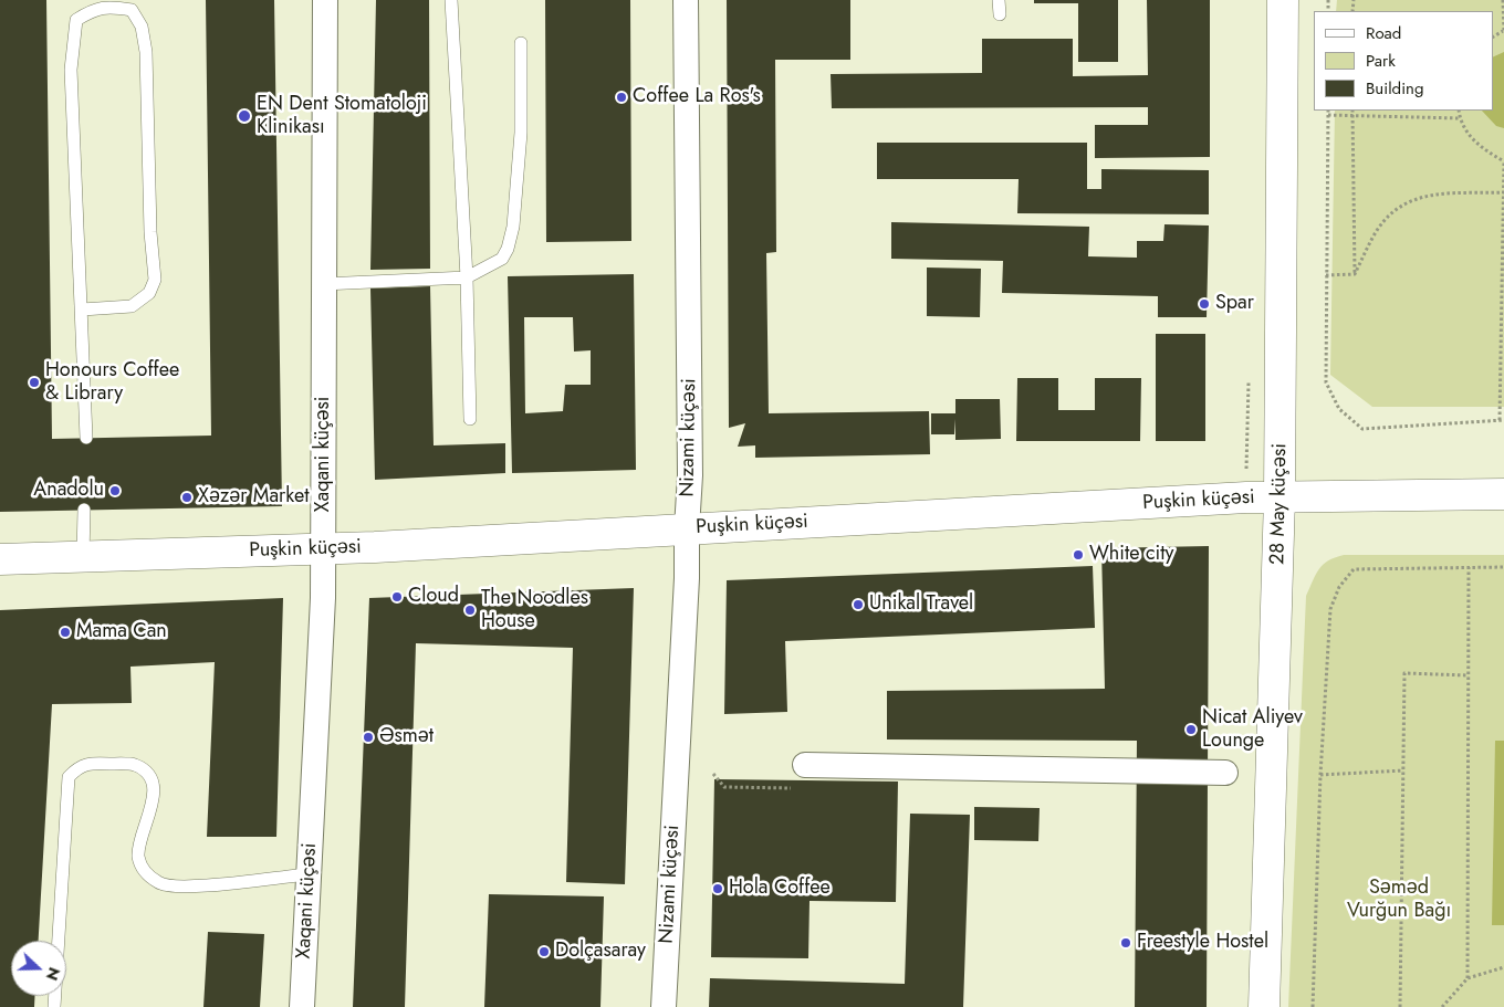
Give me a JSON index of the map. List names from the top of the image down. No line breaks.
{"streets":{"main road":["Puşkin küçəsi","28 May küçəsi"],"street":["Nizami küçəsi","Xaqani küçəsi"]},"crossings":[["Nizami küçəsi","Puşkin küçəsi"],["Xaqani küçəsi","Puşkin küçəsi"],["Puşkin küçəsi","28 May küçəsi"]],"parks":["Səməd Vurğun Bağı"],"places":["Coffee La Ros's","EN Dent Stomatoloji Klinikası","Spar","Honours Coffee & Library","Anadolu","Xəzər Market","White city","Cloud","Unikal Travel","The Noodles House","Mama Can","Nicat Aliyev Lounge","Əsmət","Hola Coffee","Freestyle Hostel","Dolçasaray"],"legend":["Road","Park","Building"],"north":"right"}
